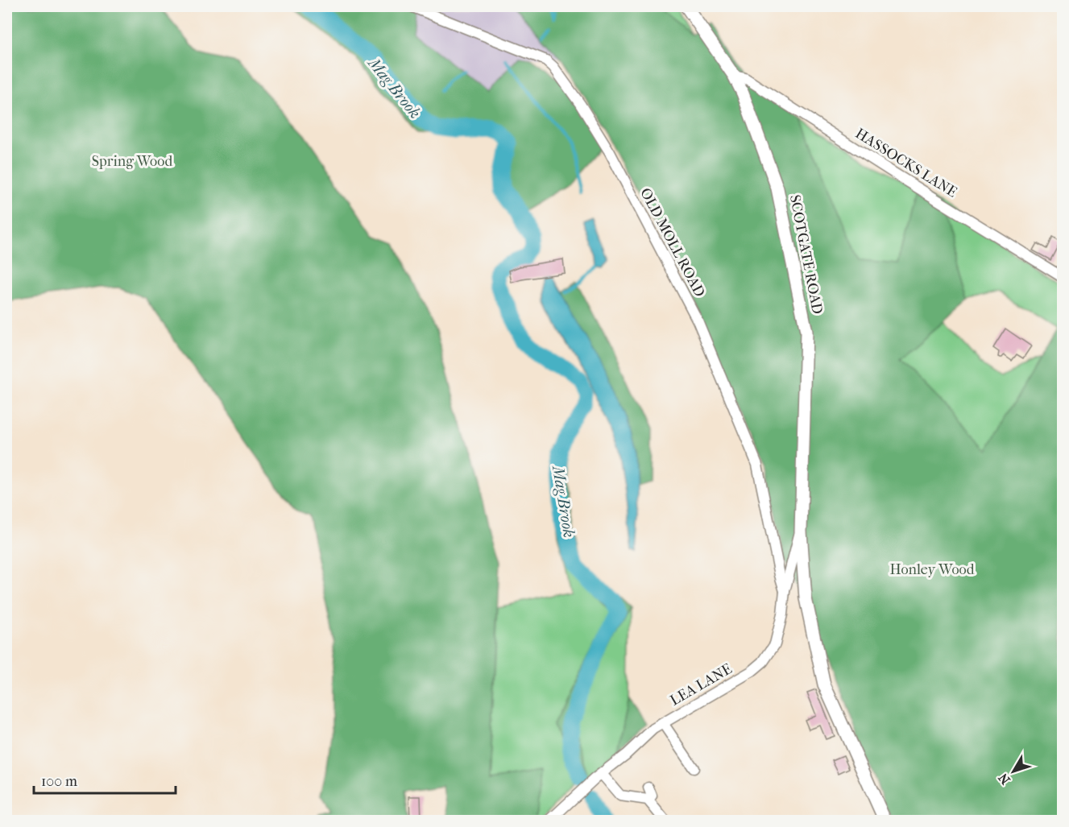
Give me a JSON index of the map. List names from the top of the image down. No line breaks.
{"streets":{"street":["HASSOCKS LANE","OLD MOLL ROAD","SCOTGATE ROAD","LEA LANE"]},"crossings":[["HASSOCKS LANE","SCOTGATE ROAD"],["OLD MOLL ROAD","LEA LANE"],["SCOTGATE ROAD","LEA LANE"]],"water":["Mag Brook"],"parks":["Spring Wood","Honley Wood"],"scale_bar":"100 m","north":"bottom left"}
